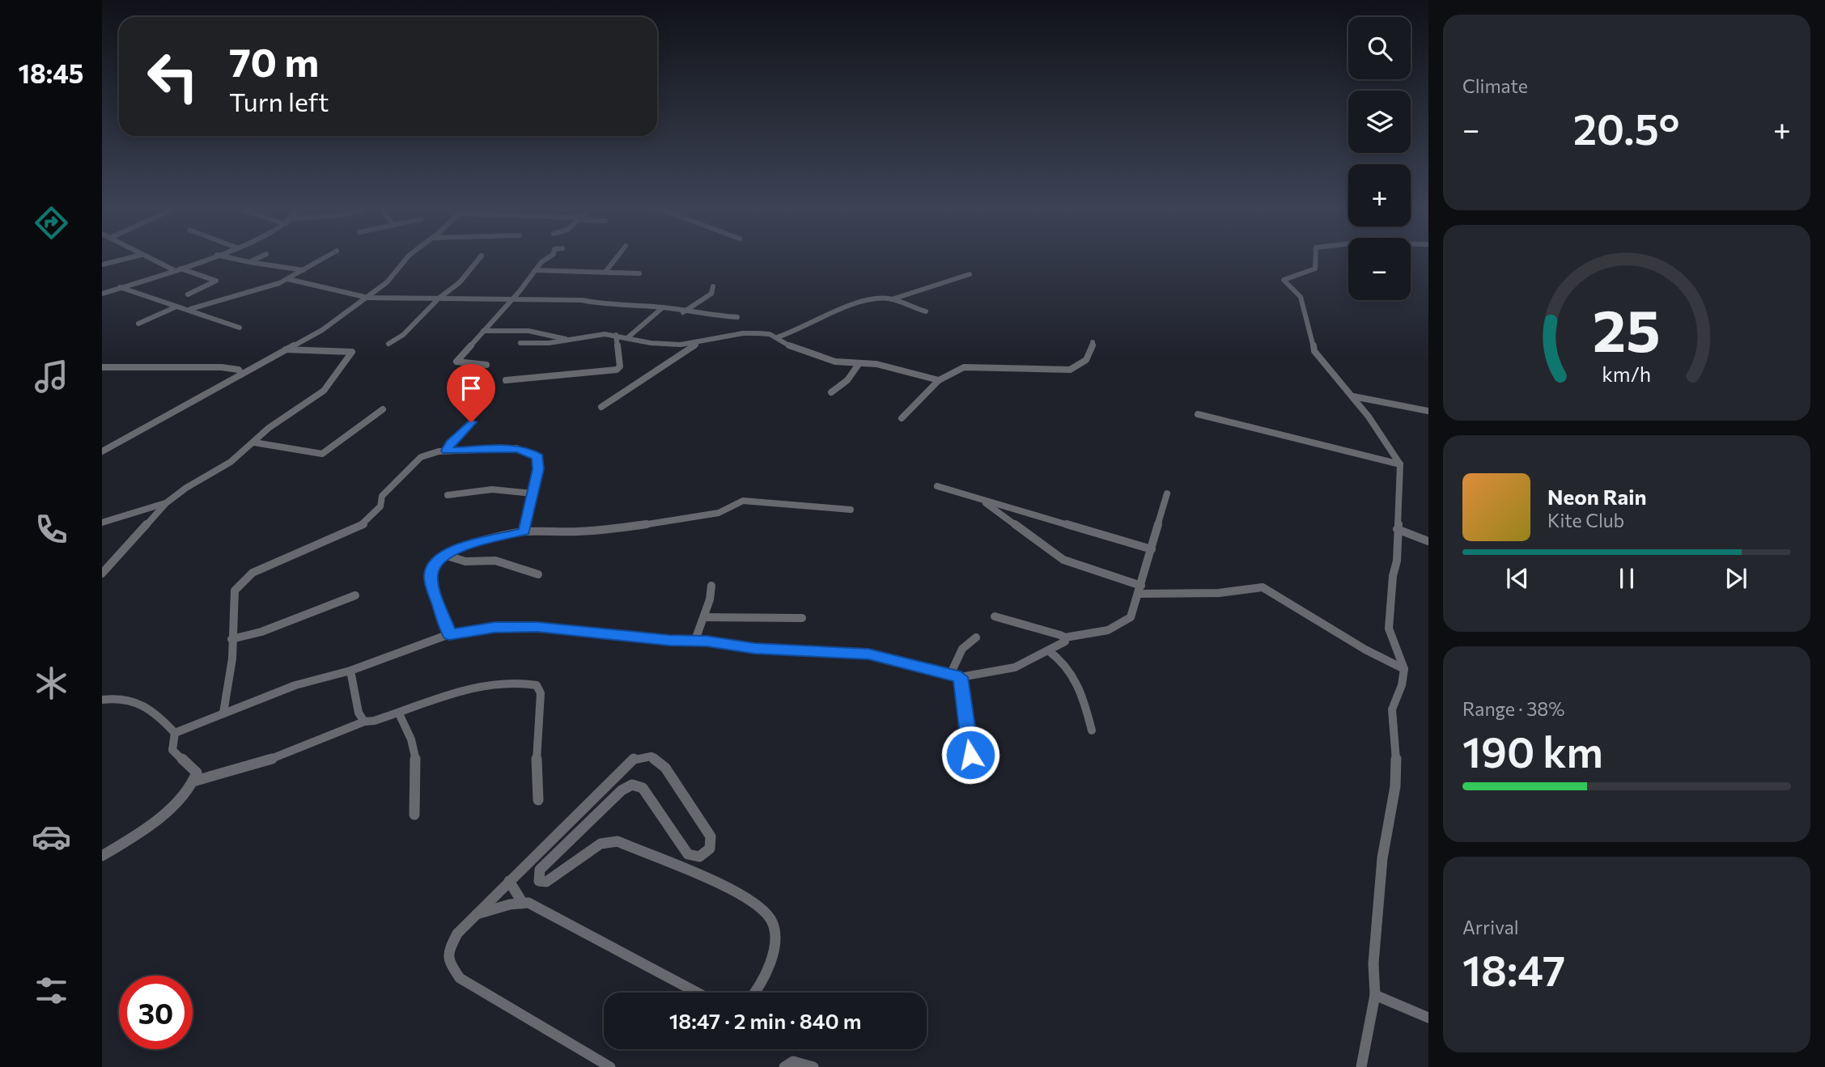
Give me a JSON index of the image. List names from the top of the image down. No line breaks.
{"page":{"tabs":"18:45","tile":["Climate",["Range · 38%","190 km"],["Arrival","18:47"]],"map_buttons":["+","−"],"turn":["70 m","Turn left"],"heat":["−","20.5°","+"],"song":["Neon Rain","Kite Club"],"limit":"30","trip":"18:47 · 2 min · 840 m","gauge":["25","km/h"]}}
